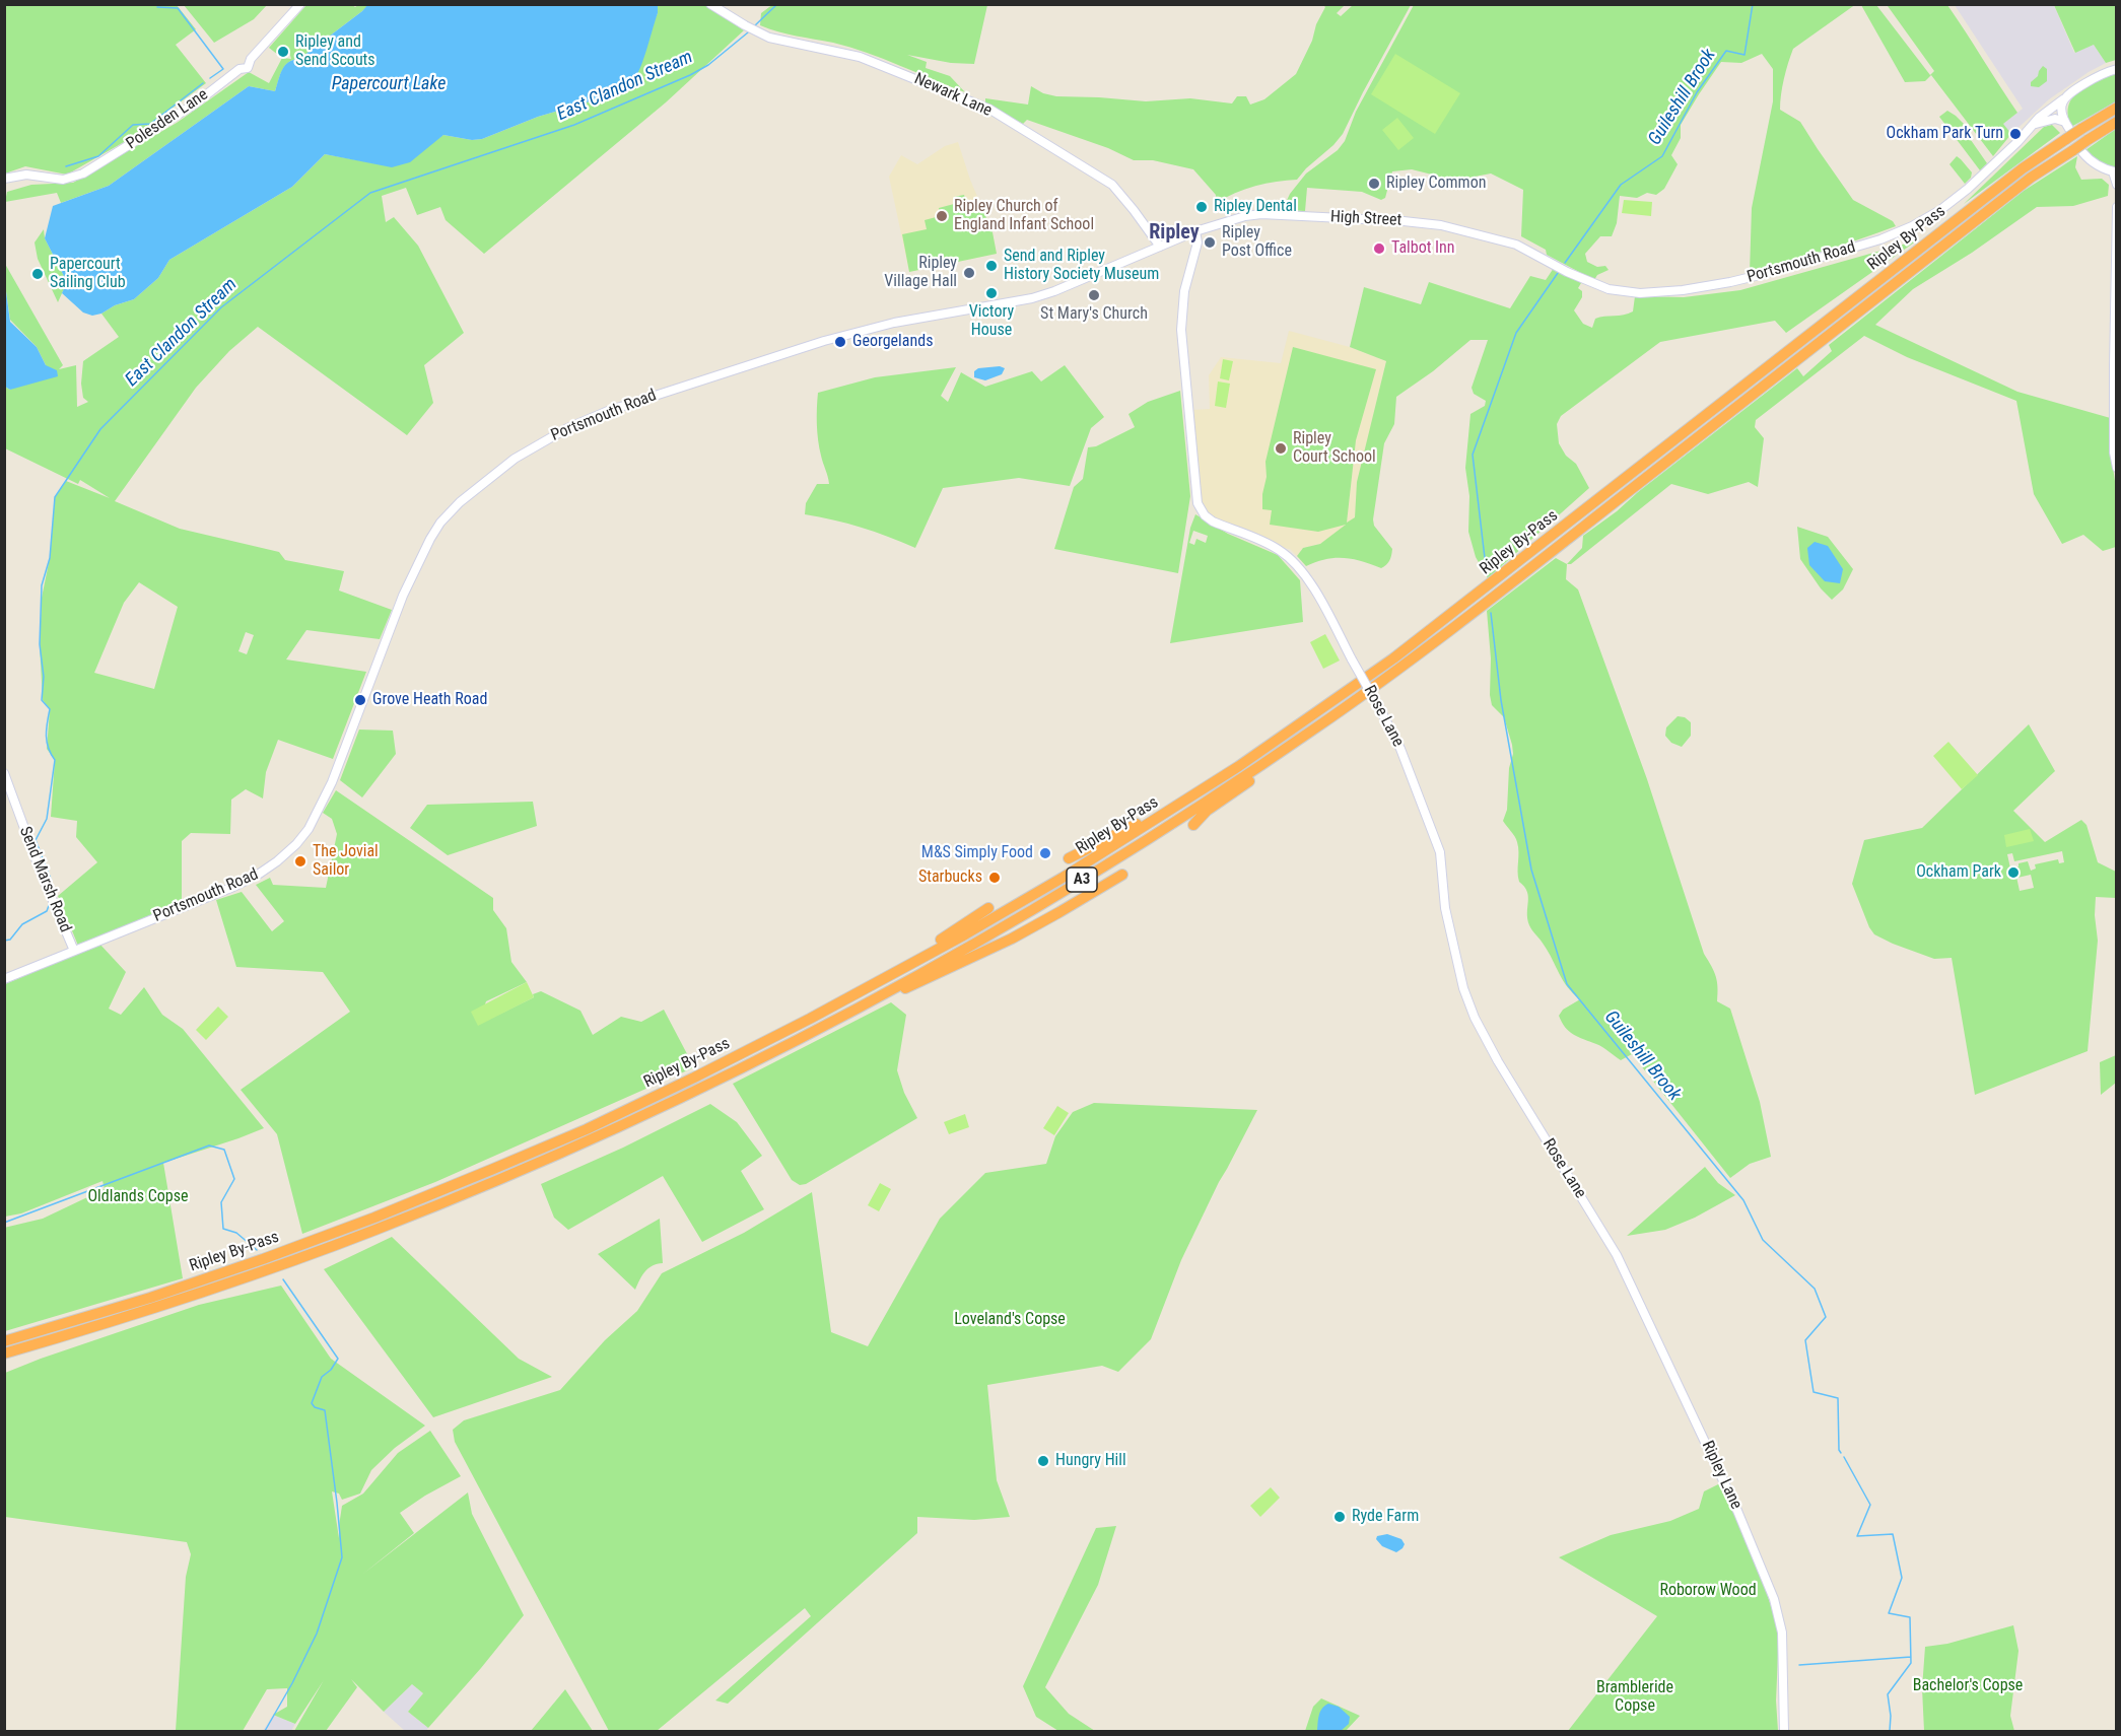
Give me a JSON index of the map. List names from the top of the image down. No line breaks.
{"streets":{"highway":["Ripley By-Pass","A3"],"main road":["Newark Lane","Polesden Lane","High Street","Portsmouth Road","Rose Lane","Send Marsh Road","Ripley Lane"]},"crossings":[["Newark Lane","High Street"],["Newark Lane","Portsmouth Road"],["High Street","Portsmouth Road"],["High Street","Rose Lane"],["Portsmouth Road","Send Marsh Road"],["Rose Lane","Ripley Lane"]],"districts":["Ripley"],"water":["Papercourt Lake","East Clandon Stream","Guileshill Brook"],"parks":["Oldlands Copse","Loveland's Copse","Roborow Wood","Bachelor's Copse","Brambleride Copse"],"places":["Ripley and Send Scouts","Ockham Park Turn","Ripley Common","Ripley Dental","Ripley Church of England Infant School","Ripley Post Office","Talbot Inn","Send and Ripley History Society Museum","Ripley Village Hall","Papercourt Sailing Club","Victory House","St Mary's Church","Georgelands","Ripley Court School","Grove Heath Road","M&S Simply Food","The Jovial Sailor","Ockham Park","Starbucks","Hungry Hill","Ryde Farm"]}
